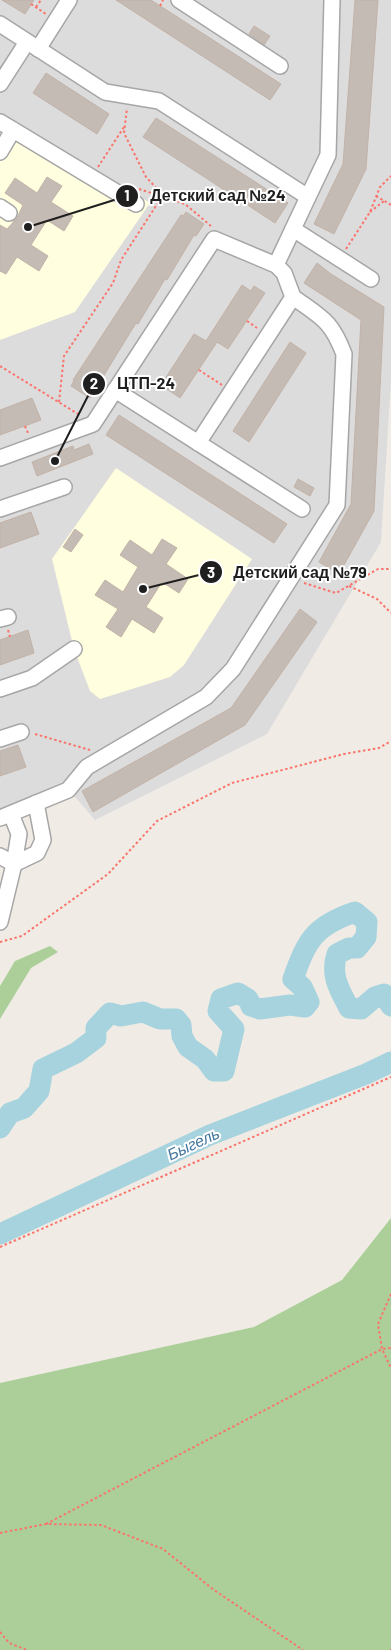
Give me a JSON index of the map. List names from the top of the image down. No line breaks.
{"water":["Быгель"],"places":["Детский сад №24","ЦТП-24","Детский сад №79"]}
